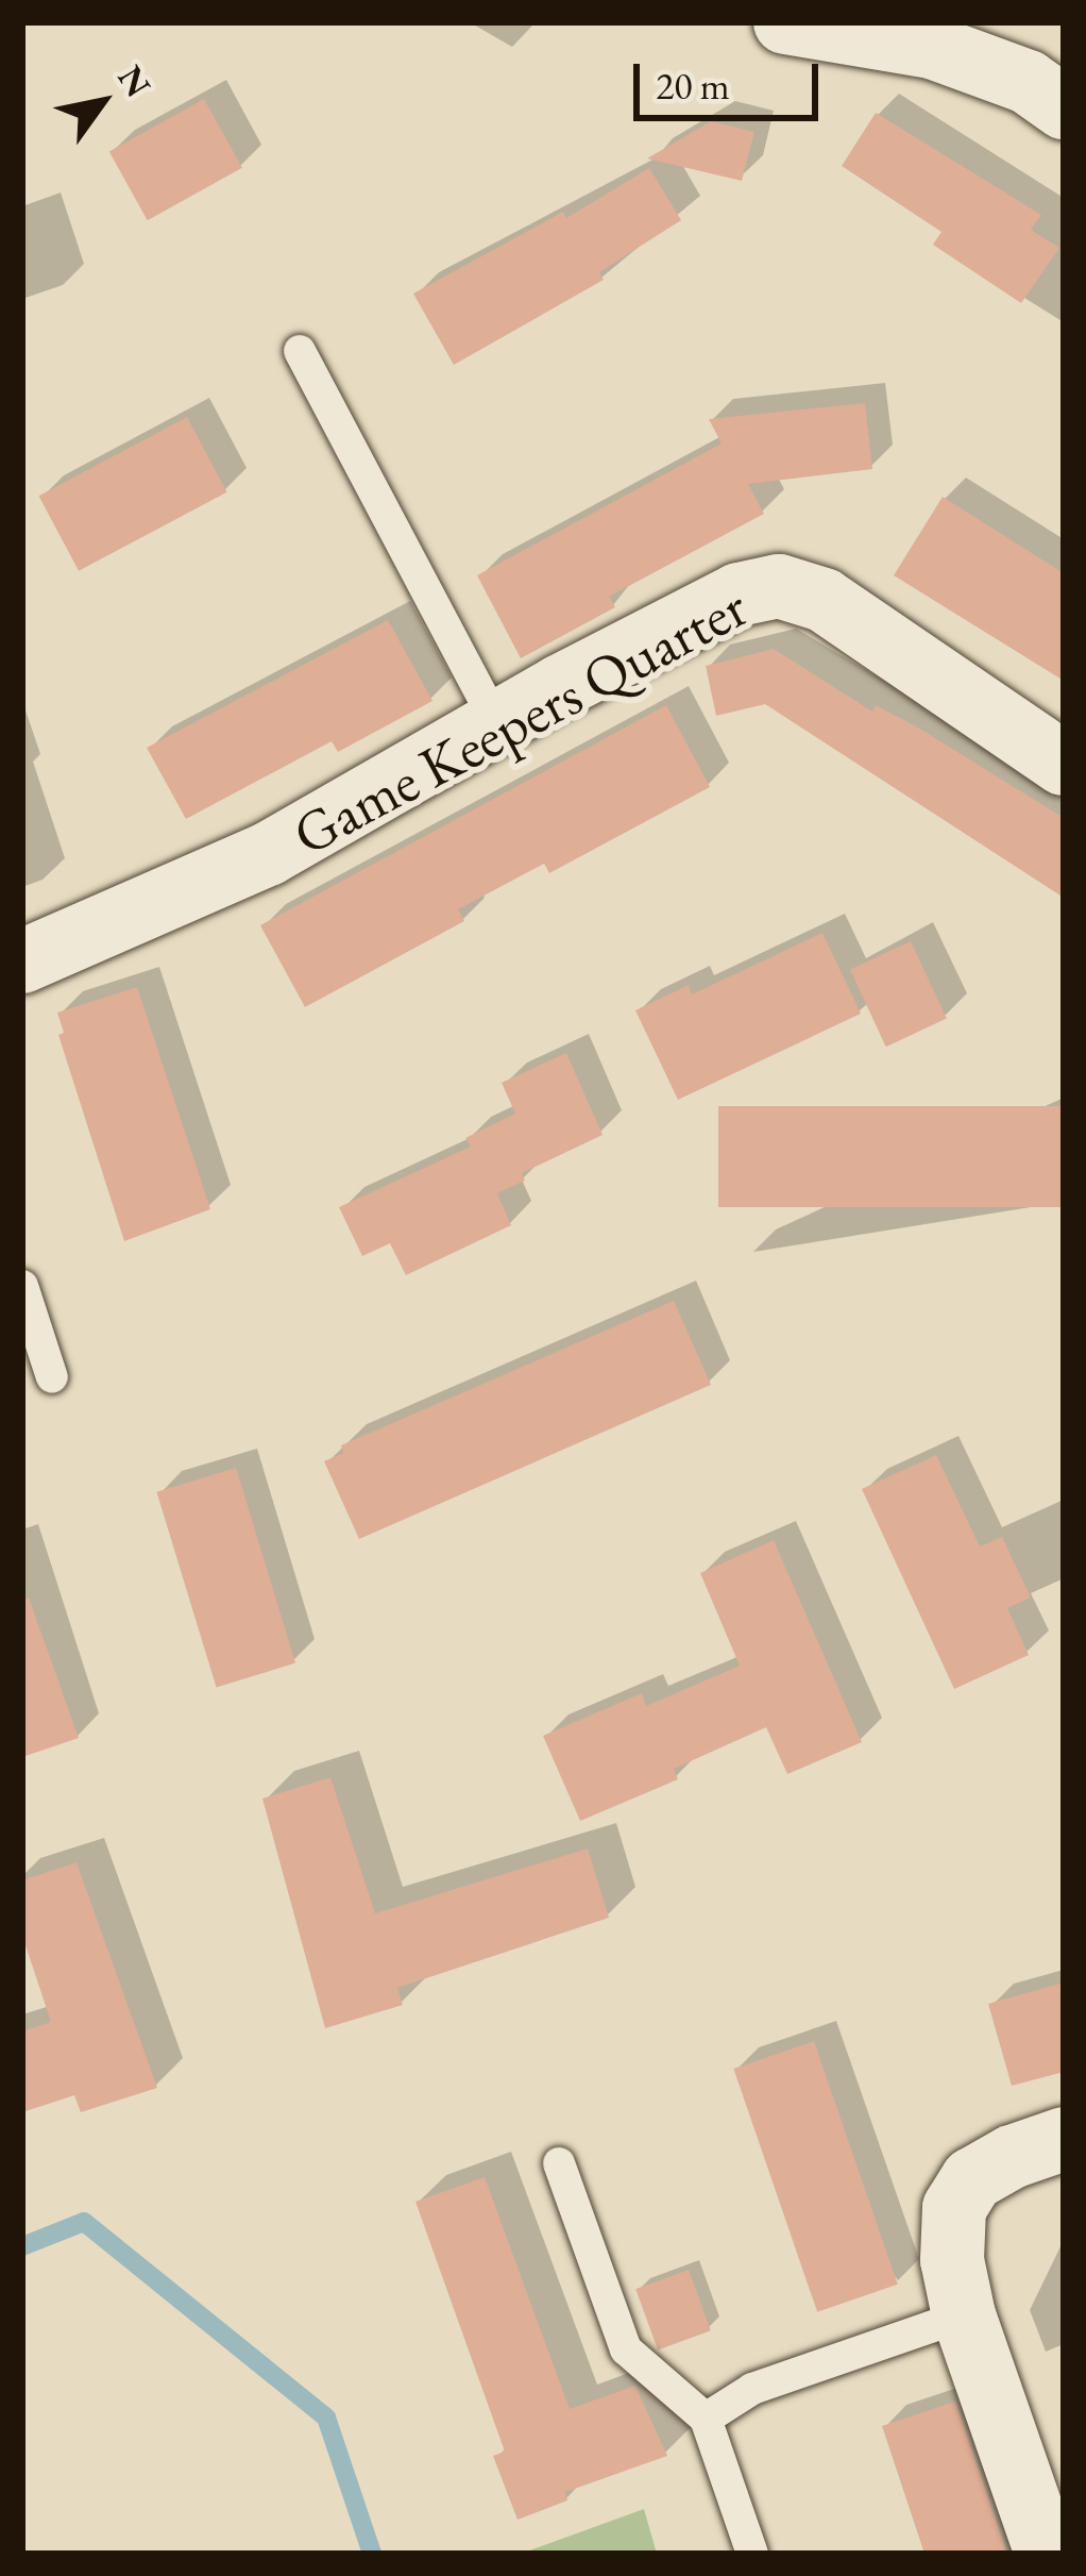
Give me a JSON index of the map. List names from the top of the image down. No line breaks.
{"streets":{"street":["Game Keepers Quarter"]},"scale_bar":"20 m","north":"top right"}
